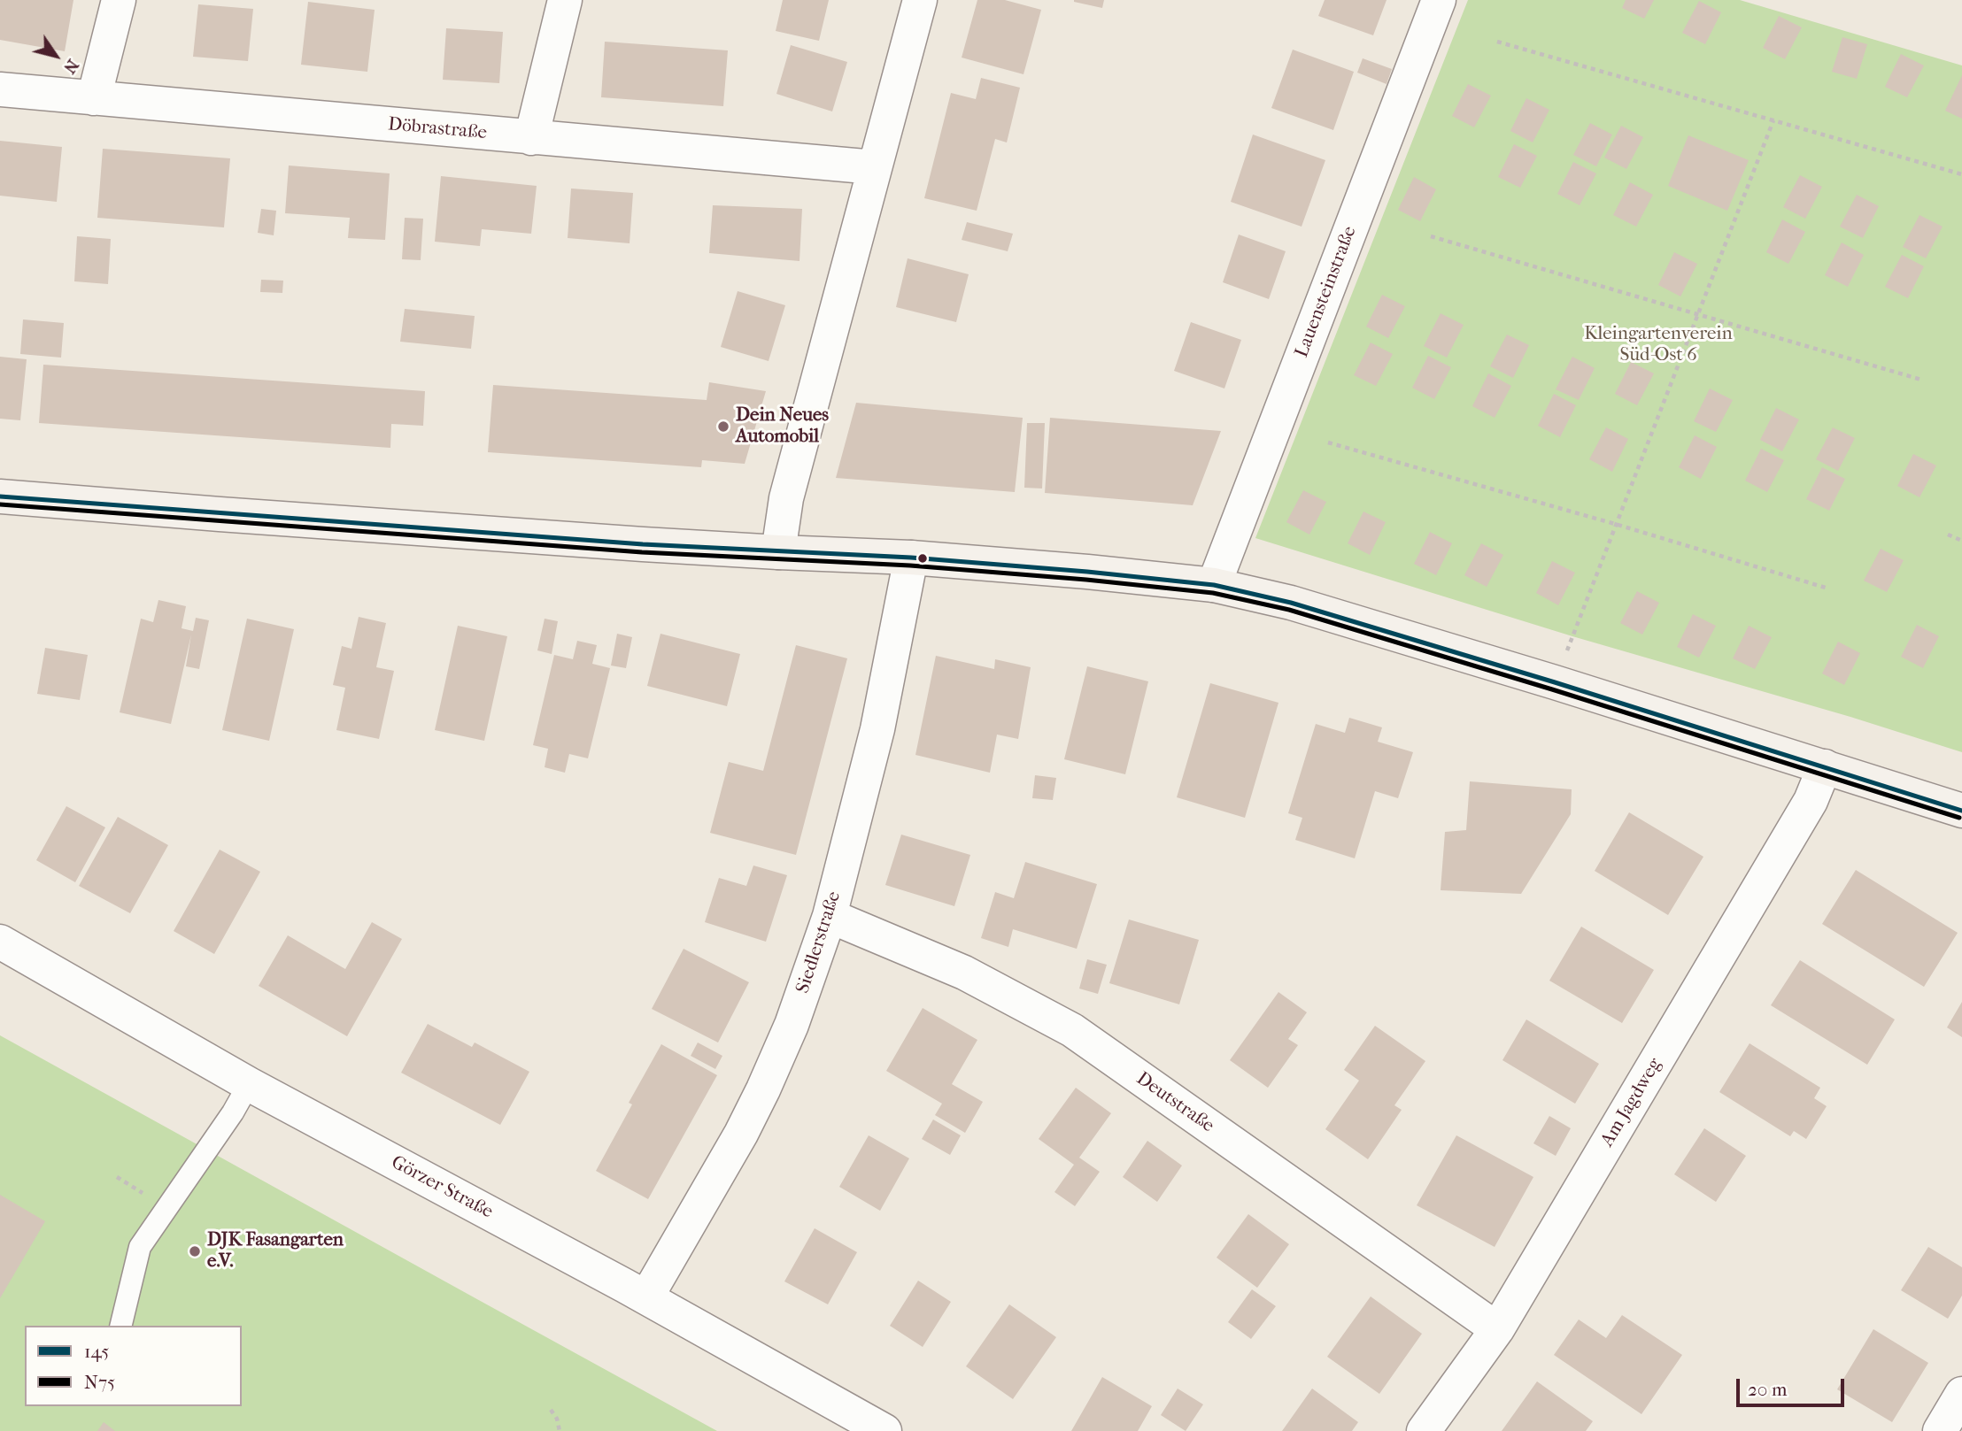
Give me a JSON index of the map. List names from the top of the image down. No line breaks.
{"streets":{"street":["Döbrastraße","Lauensteinstraße","Siedlerstraße","Deutstraße","Am Jagdweg","Görzer Straße"]},"crossings":[["Siedlerstraße","Deutstraße"],["Siedlerstraße","Görzer Straße"],["Deutstraße","Am Jagdweg"]],"parks":["Kleingartenverein Süd-Ost 6"],"places":["Dein Neues Automobil","DJK Fasangarten e.V."],"lines":["transit line 145","transit line N75"],"legend":["145","N75"],"scale_bar":"20 m","north":"bottom right"}
